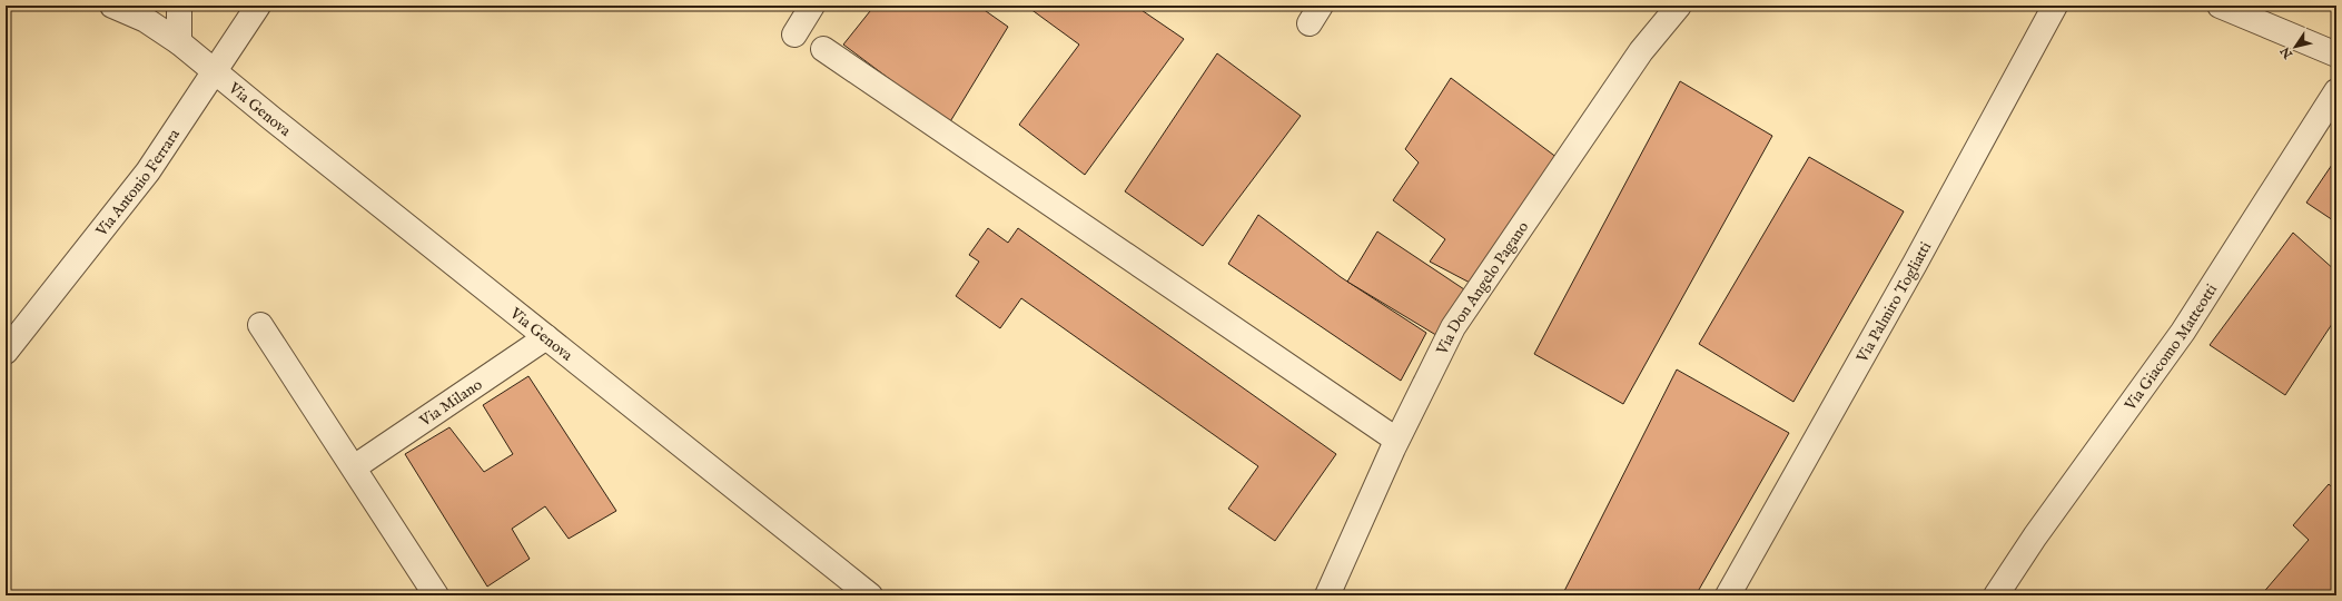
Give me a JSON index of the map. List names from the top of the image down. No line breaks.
{"streets":{"street":["Via Genova","Via Antonio Ferrara","Via Don Angelo Pagano","Via Palmiro Togliatti","Via Giacomo Matteotti","Via Milano"]},"crossings":[["Via Genova","Via Antonio Ferrara"],["Via Genova","Via Milano"]],"north":"bottom left"}
